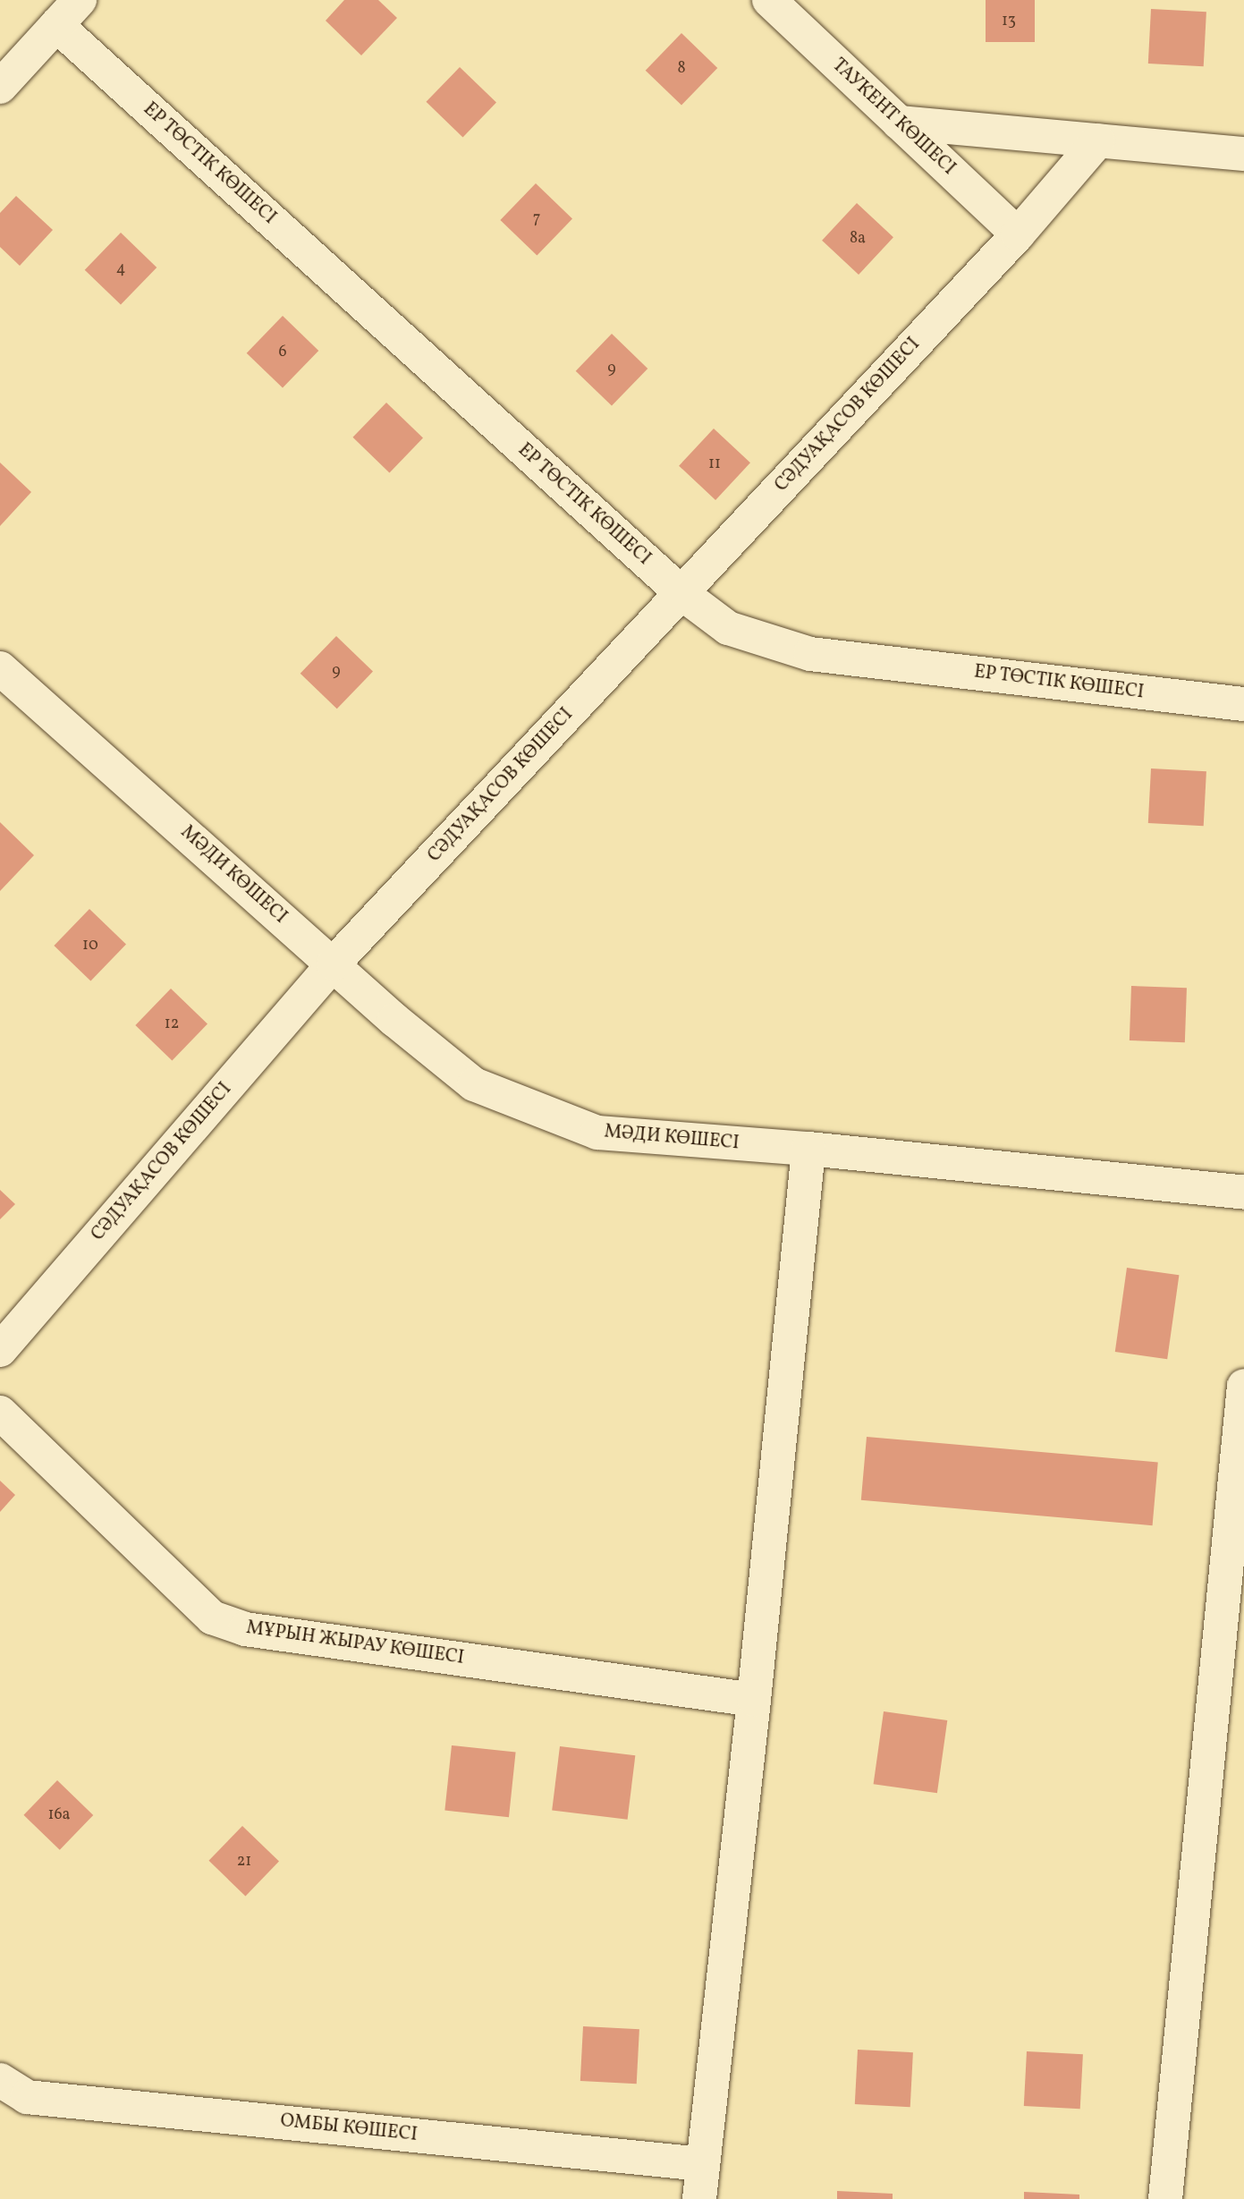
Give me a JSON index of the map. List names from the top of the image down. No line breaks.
{"streets":{"street":["ТАУКЕНТ КӨШЕСІ","ЕР ТӨСТІК КӨШЕСІ","СӘДУАҚАСОВ КӨШЕСІ","МӘДИ КӨШЕСІ","МҰРЫН ЖЫРАУ КӨШЕСІ","ОМБЫ КӨШЕСІ"]},"crossings":[["ТАУКЕНТ КӨШЕСІ","СӘДУАҚАСОВ КӨШЕСІ"],["ЕР ТӨСТІК КӨШЕСІ","СӘДУАҚАСОВ КӨШЕСІ"],["СӘДУАҚАСОВ КӨШЕСІ","МӘДИ КӨШЕСІ"]],"house_numbers":["13","8","7","8а","4","6","9","11","9","10","12","16а","21"]}
